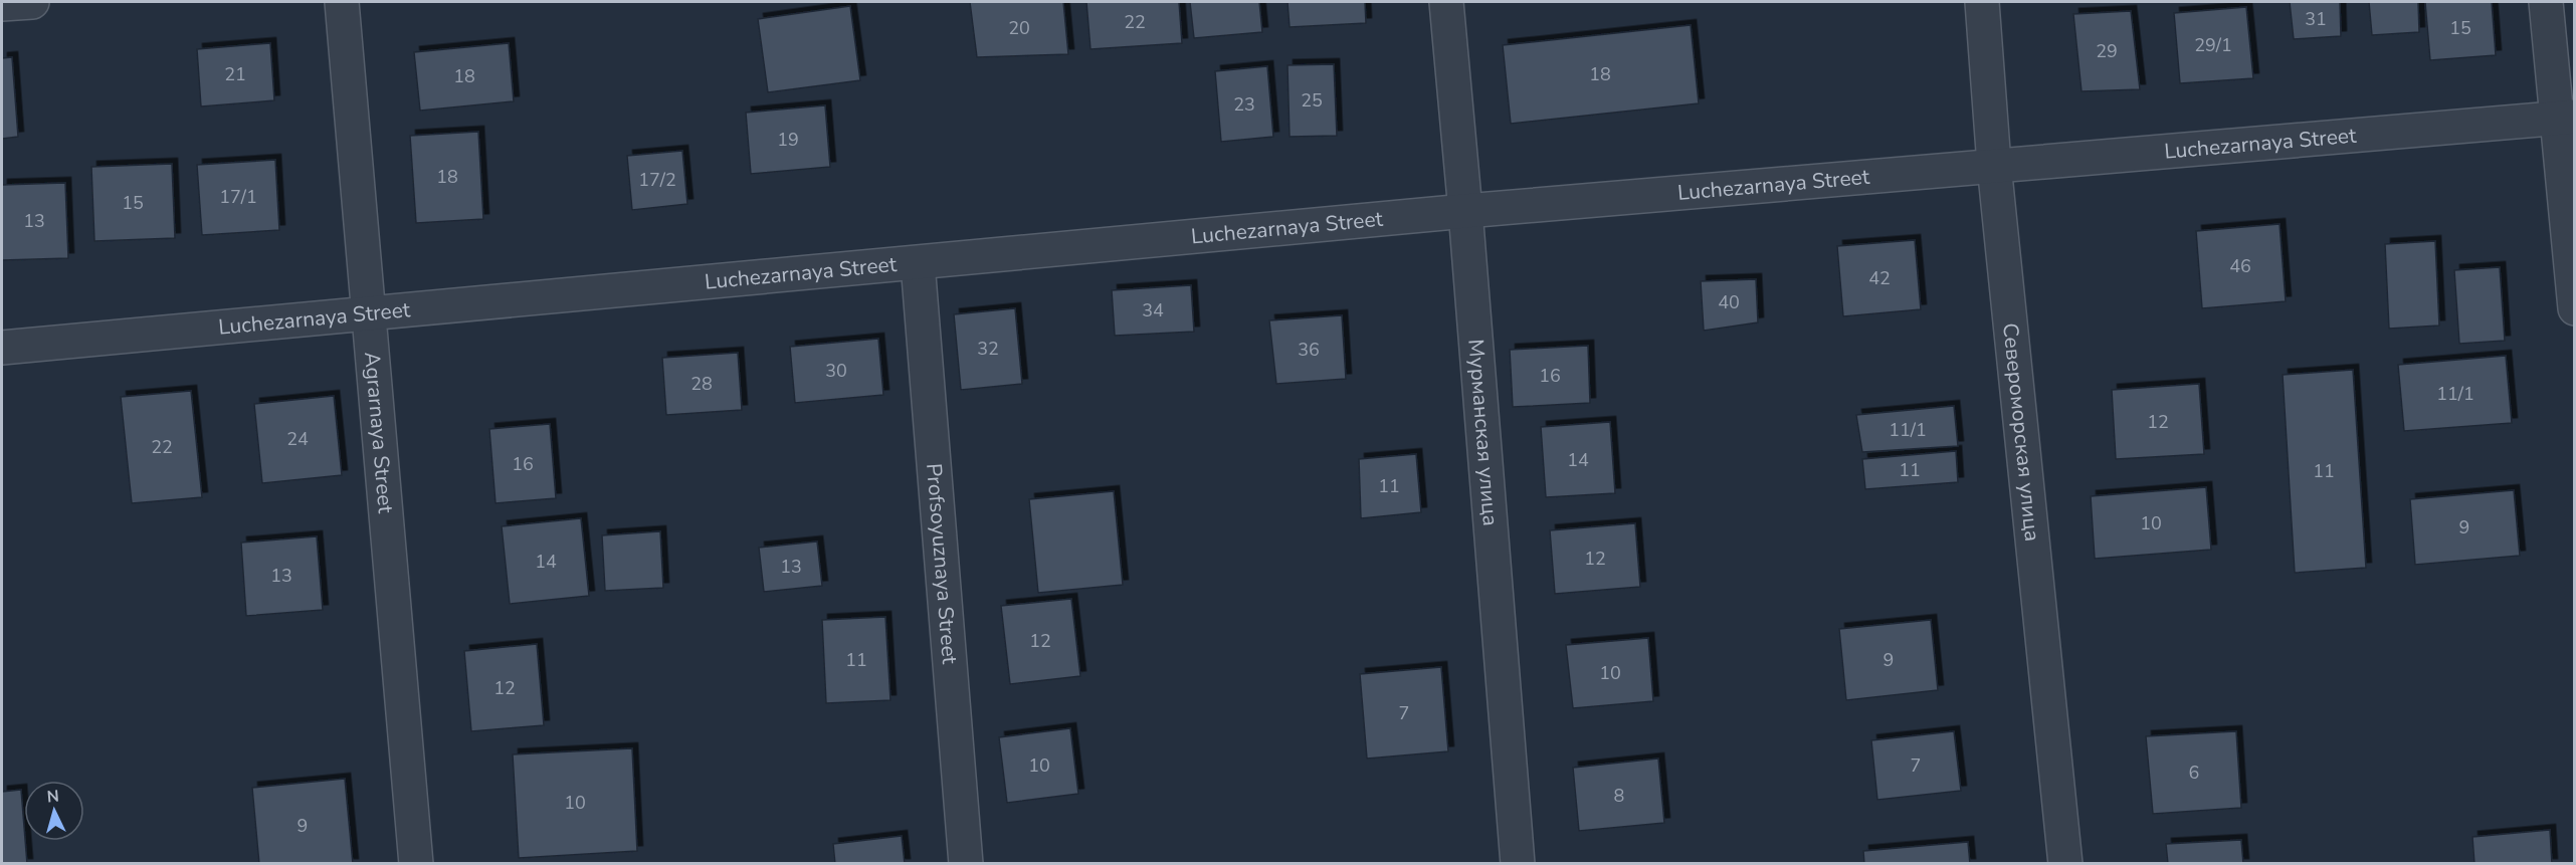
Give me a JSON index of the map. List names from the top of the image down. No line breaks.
{"streets":{"street":["Luchezarnaya Street","Мурманская улица","Agrarnaya Street","Североморская улица","Profsoyuznaya Street"]},"crossings":[["Luchezarnaya Street","Мурманская улица"],["Luchezarnaya Street","Agrarnaya Street"],["Luchezarnaya Street","Североморская улица"],["Luchezarnaya Street","Profsoyuznaya Street"]],"house_numbers":["31","22","20","15","29/1","29","21","18","18","25","23","19","18","17/2","17/1","15","13","46","42","40","34","32","36","30","16","28","11/1","12","11/1","24","22","14","16","11","11","11","10","9","12","14","13","13","12","11","9","10","12","7","10","7","6","8","10","9"],"north":"top"}
